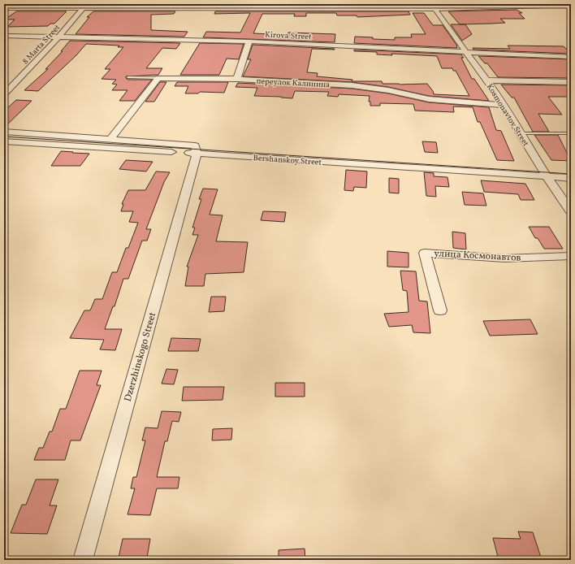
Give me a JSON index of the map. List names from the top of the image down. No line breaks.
{"streets":{"street":["Kirova Street","8 Marta Street","переулок Калинина","Kosmonavtov Street","Bershanskoy Street","улица Космонавтов","Dzerzhinskogo Street"]},"crossings":[["Kirova Street","8 Marta Street"],["Kirova Street","Kosmonavtov Street"],["переулок Калинина","Kosmonavtov Street"],["Kosmonavtov Street","Bershanskoy Street"],["Bershanskoy Street","Dzerzhinskogo Street"]]}
